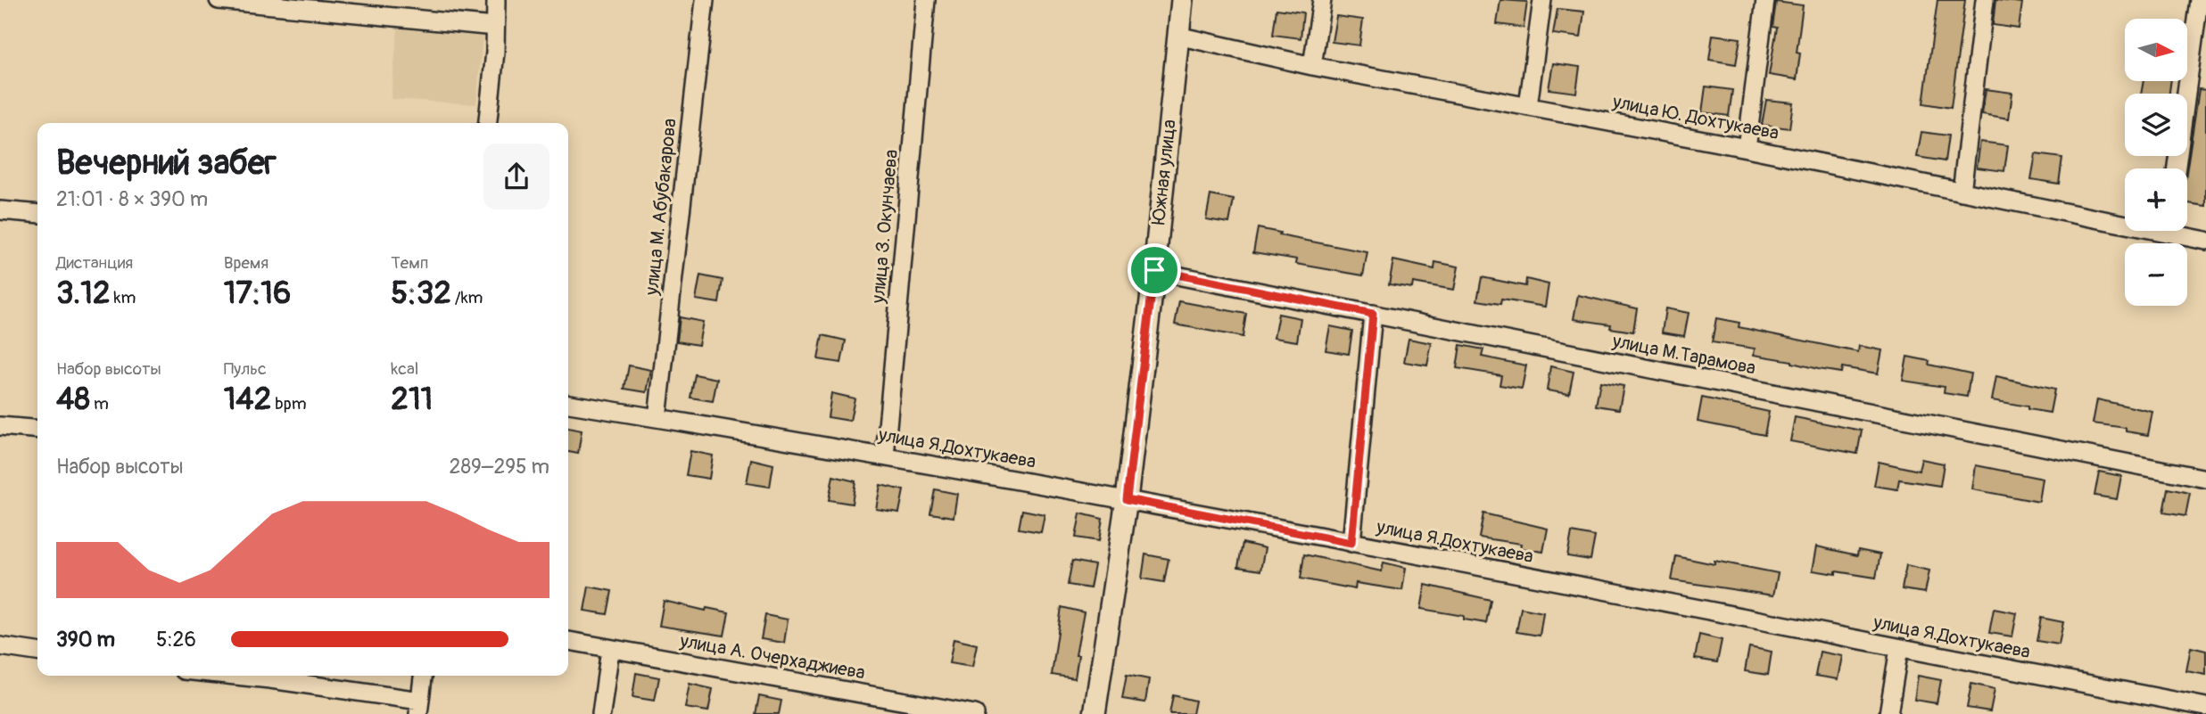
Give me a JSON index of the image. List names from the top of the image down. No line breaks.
{"streets":{"main road":["Южная улица"],"street":["улица Ю. Дохтукаева","улица М. Абубакарова","улица З. Окунчаева","улица М.Тарамова","улица Я.Дохтукаева","улица А. Очерхаджиева"]},"crossings":[["улица Ю. Дохтукаева","Южная улица"],["Южная улица","улица М.Тарамова"],["Южная улица","улица Я.Дохтукаева"],["улица М. Абубакарова","улица Я.Дохтукаева"],["улица З. Окунчаева","улица Я.Дохтукаева"]],"north":"right","page":{"map_buttons":["+","−"],"heading":["Вечерний забег","21:01 · 8 × 390 m"],"stats":[["Дистанция","3.12 km"],["Время","17:16"],["Темп","5:32 /km"],["Набор высоты","48 m"],["Пульс","142 bpm"],["kcal","211"]],"chart":["Набор высоты","289–295 m"],"list":[{"name":"390 m","note":"5:26"}]}}
